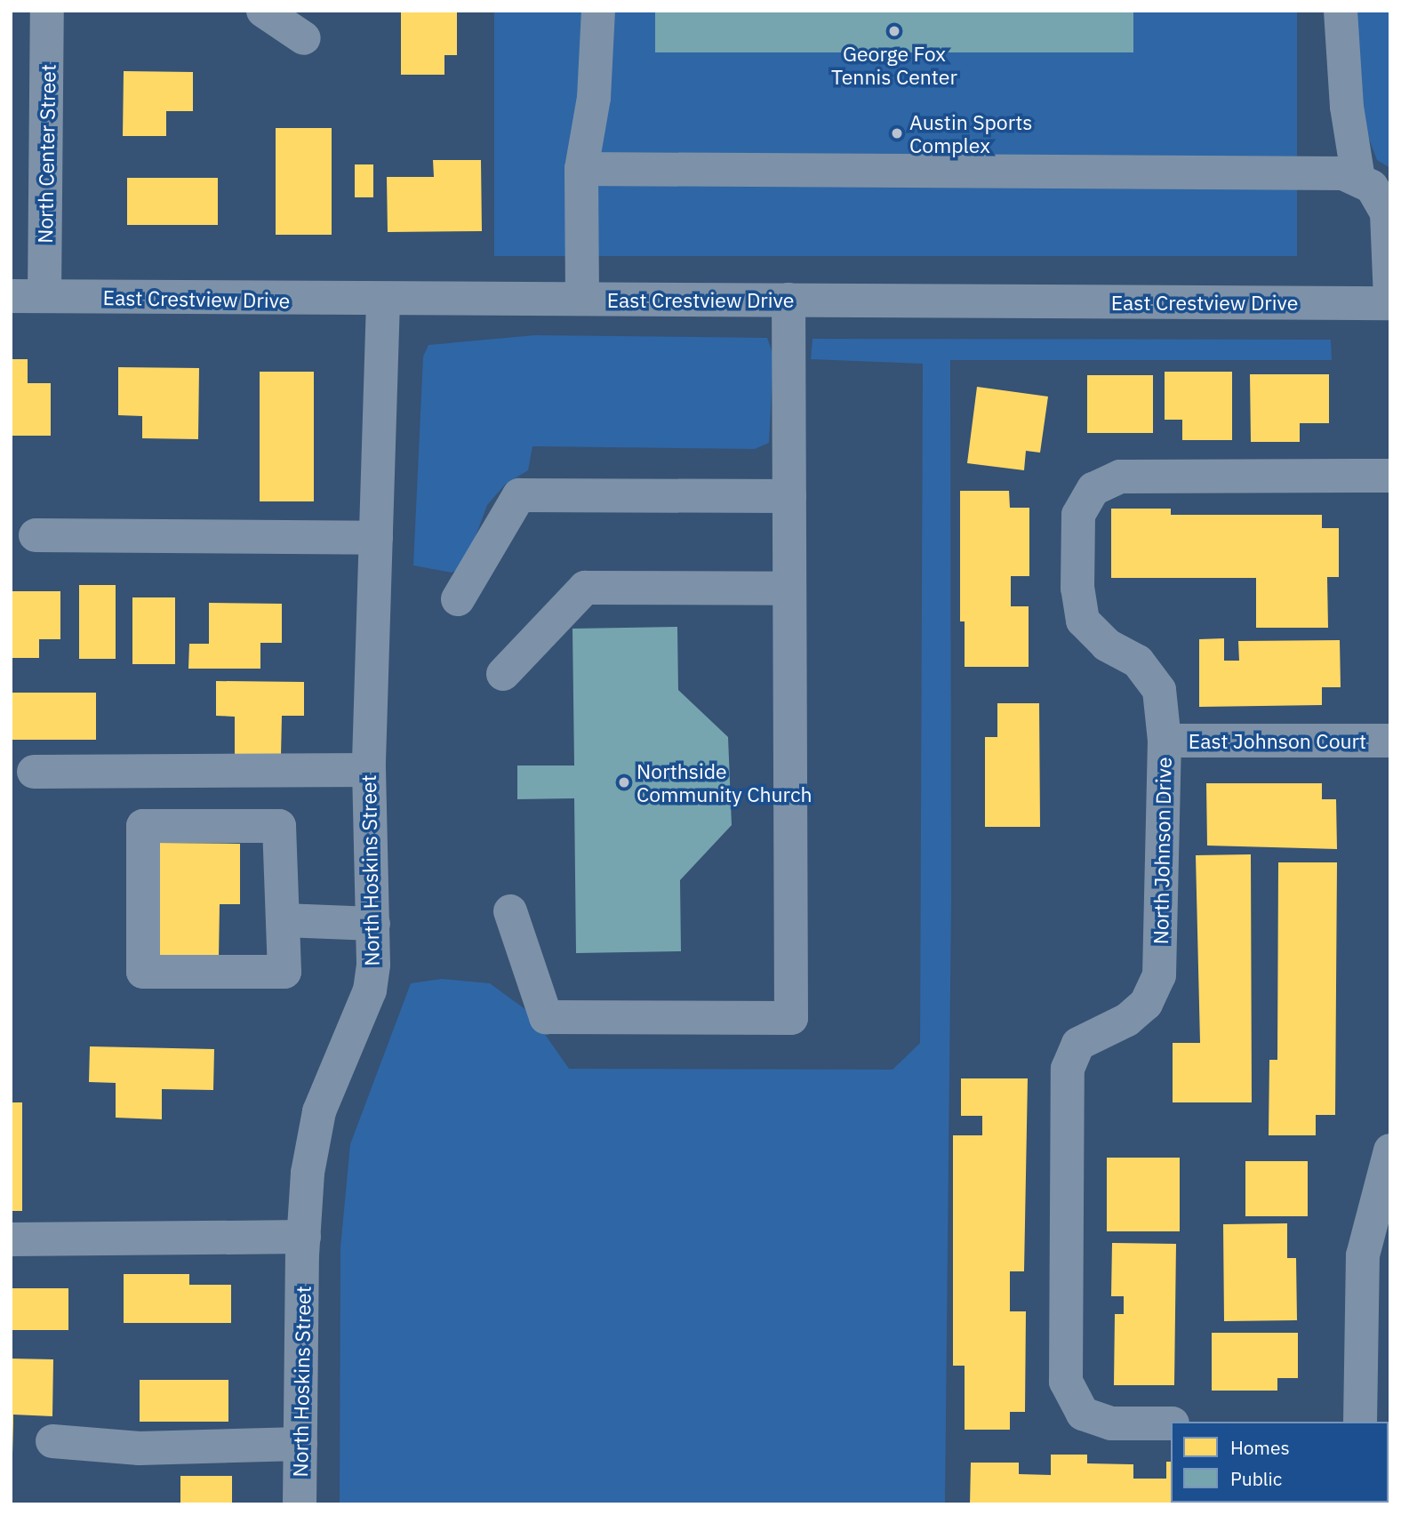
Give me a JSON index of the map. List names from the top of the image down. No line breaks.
{"streets":{"street":["North Center Street","East Crestview Drive","East Johnson Court","North Johnson Drive","North Hoskins Street"]},"crossings":[["North Center Street","East Crestview Drive"],["East Crestview Drive","North Hoskins Street"],["East Johnson Court","North Johnson Drive"]],"places":["George Fox Tennis Center","Austin Sports Complex","Northside Community Church"],"legend":["Homes","Public"]}
